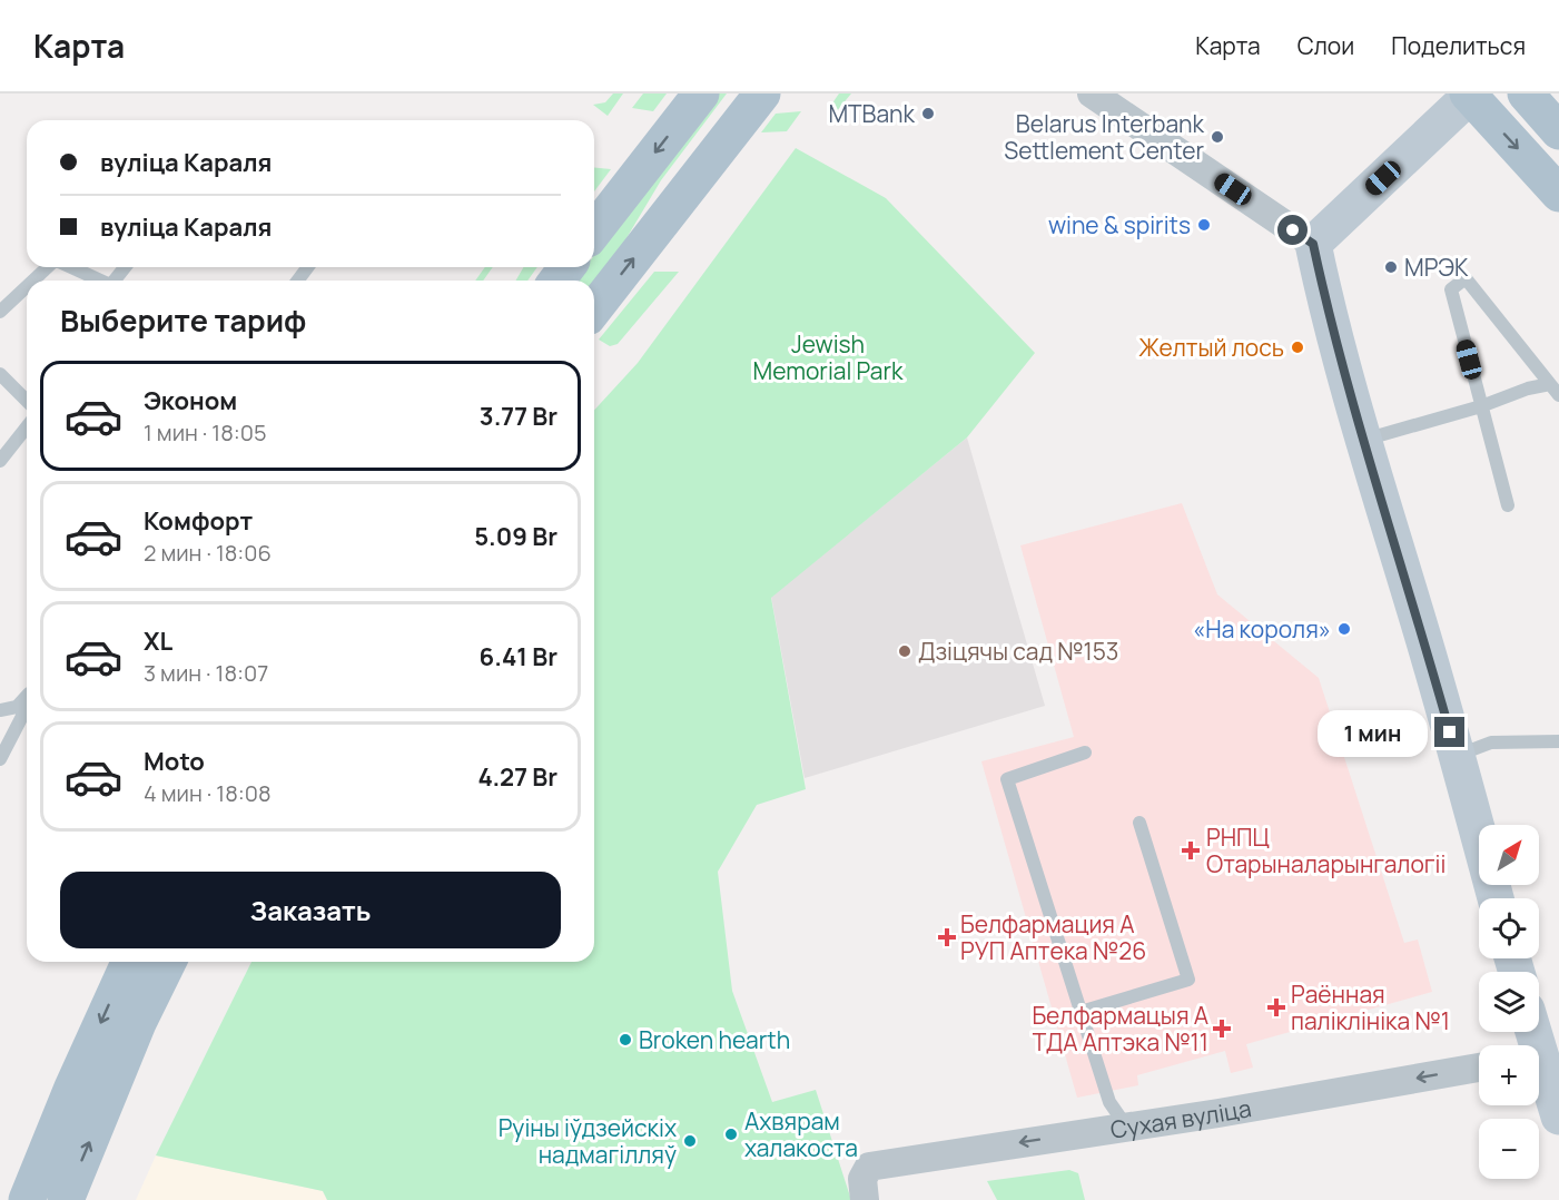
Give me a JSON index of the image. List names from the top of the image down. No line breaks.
{"streets":{"street":["Сухая вуліца"]},"one_way":["Сухая вуліца"],"parks":["Jewish Memorial Park"],"places":{"other":["MTBank","Belarus Interbank Settlement Center","wine & spirits","МРЭК","Желтый лось","«На короля»","Дзіцячы сад №153","Broken hearth","Ахвярам халакоста","Руіны іўдзейскіх надмагілляў"],"health":["РНПЦ Отарыналарынгалогіі","Белфармация А РУП Аптека №26","Раённая паліклініка №1","Белфармацыя А ТДА Аптэка №11"]},"north":"top right","page":{"header":"Карта","nav":["Карта","Слои","Поделиться"],"banner":["вуліца Караля","вуліца Караля"],"heading":"Выберите тариф","list":[{"name":"Эконом","note":"1 мин · 18:05","value":"3.77 Br"},{"name":"Комфорт","note":"2 мин · 18:06","value":"5.09 Br"},{"name":"XL","note":"3 мин · 18:07","value":"6.41 Br"},{"name":"Moto","note":"4 мин · 18:08","value":"4.27 Br"}],"bubble":"1 мин","map_buttons":["+","−"],"buttons":"Заказать"}}
